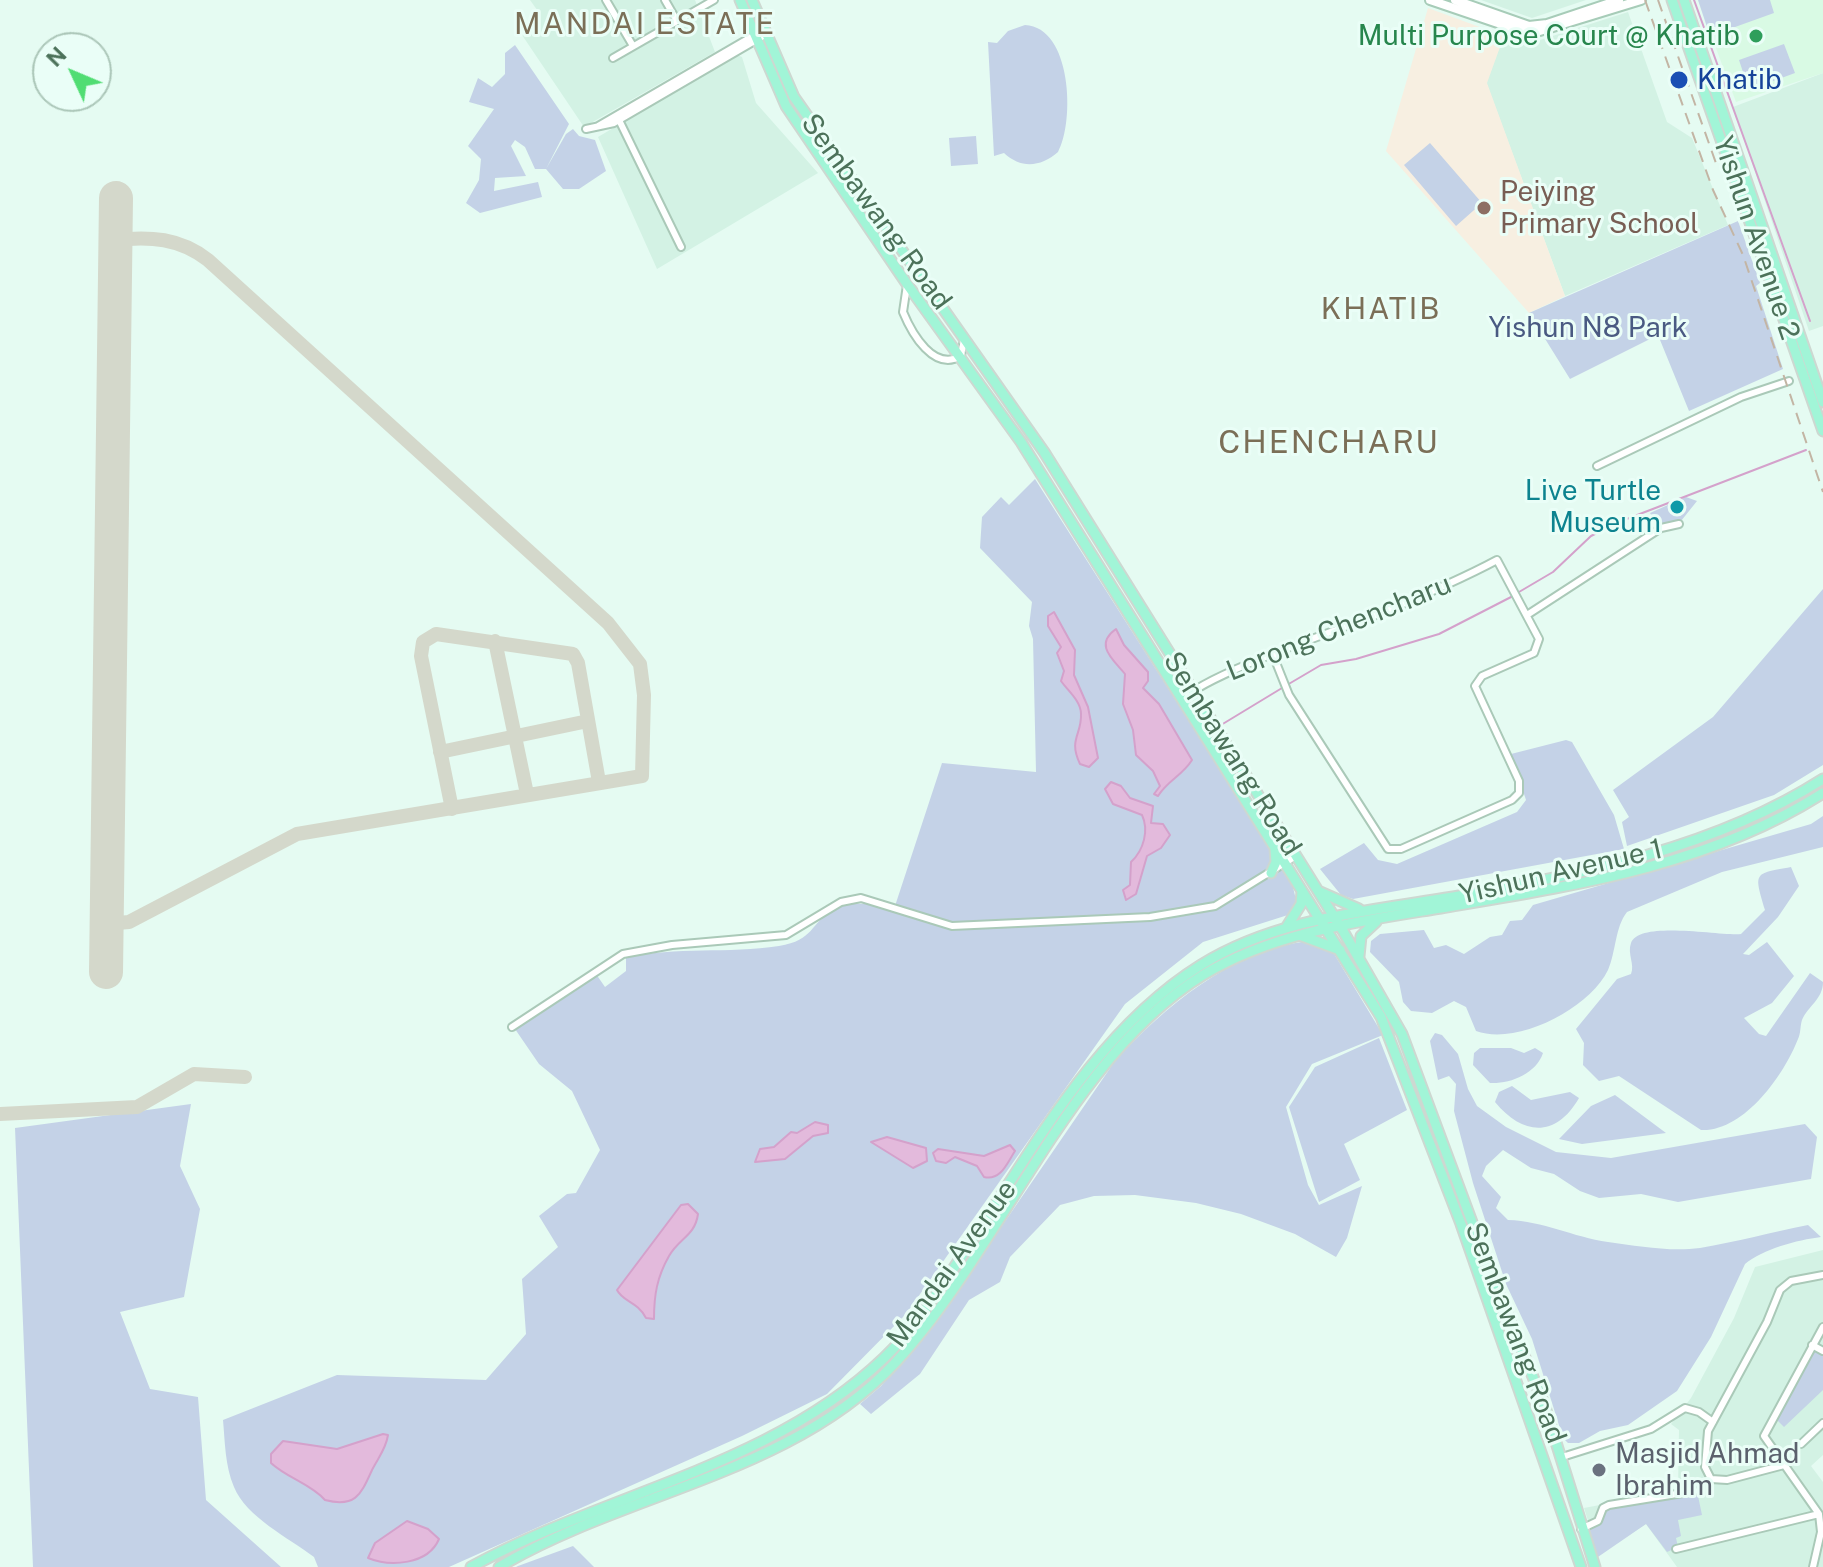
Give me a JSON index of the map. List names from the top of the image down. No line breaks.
{"streets":{"main road":["Sembawang Road","Yishun Avenue 2","Yishun Avenue 1","Mandai Avenue"],"street":["Lorong Chencharu"]},"crossings":[["Sembawang Road","Lorong Chencharu"],["Sembawang Road","Yishun Avenue 1"],["Sembawang Road","Mandai Avenue"],["Yishun Avenue 1","Mandai Avenue"]],"districts":["MANDAI ESTATE","KHATIB","CHENCHARU"],"parks":["Yishun N8 Park"],"places":["Multi Purpose Court @ Khatib","Khatib","Peiying Primary School","Live Turtle Museum","Masjid Ahmad Ibrahim"],"north":"top left"}
